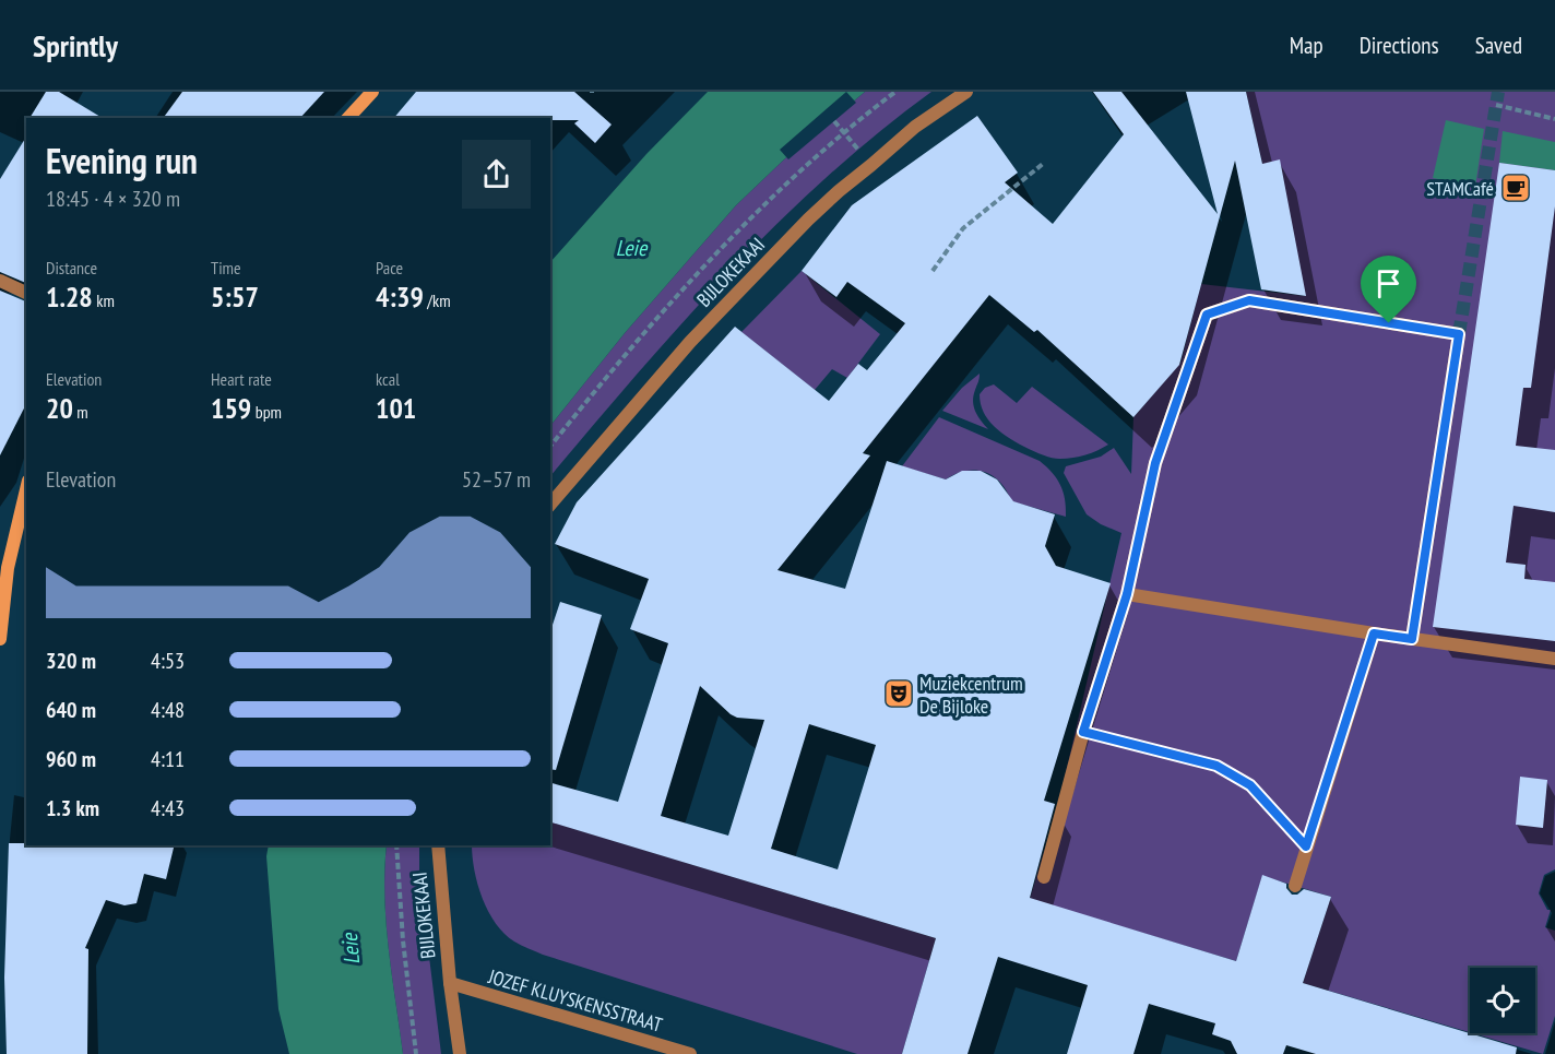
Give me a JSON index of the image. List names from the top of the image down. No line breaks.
{"streets":{"street":["BIJLOKEKAAI","JOZEF KLUYSKENSSTRAAT"]},"crossings":[["BIJLOKEKAAI","JOZEF KLUYSKENSSTRAAT"]],"water":["Leie"],"places":{"cafe":["STAMCafé"],"theatre":["Muziekcentrum De Bijloke"]},"page":{"header":"Sprintly","nav":["Map","Directions","Saved"],"heading":["Evening run","18:45 · 4 × 320 m"],"stats":[["Distance","1.28 km"],["Time","5:57"],["Pace","4:39 /km"],["Elevation","20 m"],["Heart rate","159 bpm"],["kcal","101"]],"chart":["Elevation","52–57 m"],"list":[{"name":"320 m","note":"4:53"},{"name":"640 m","note":"4:48"},{"name":"960 m","note":"4:11"},{"name":"1.3 km","note":"4:43"}]}}
